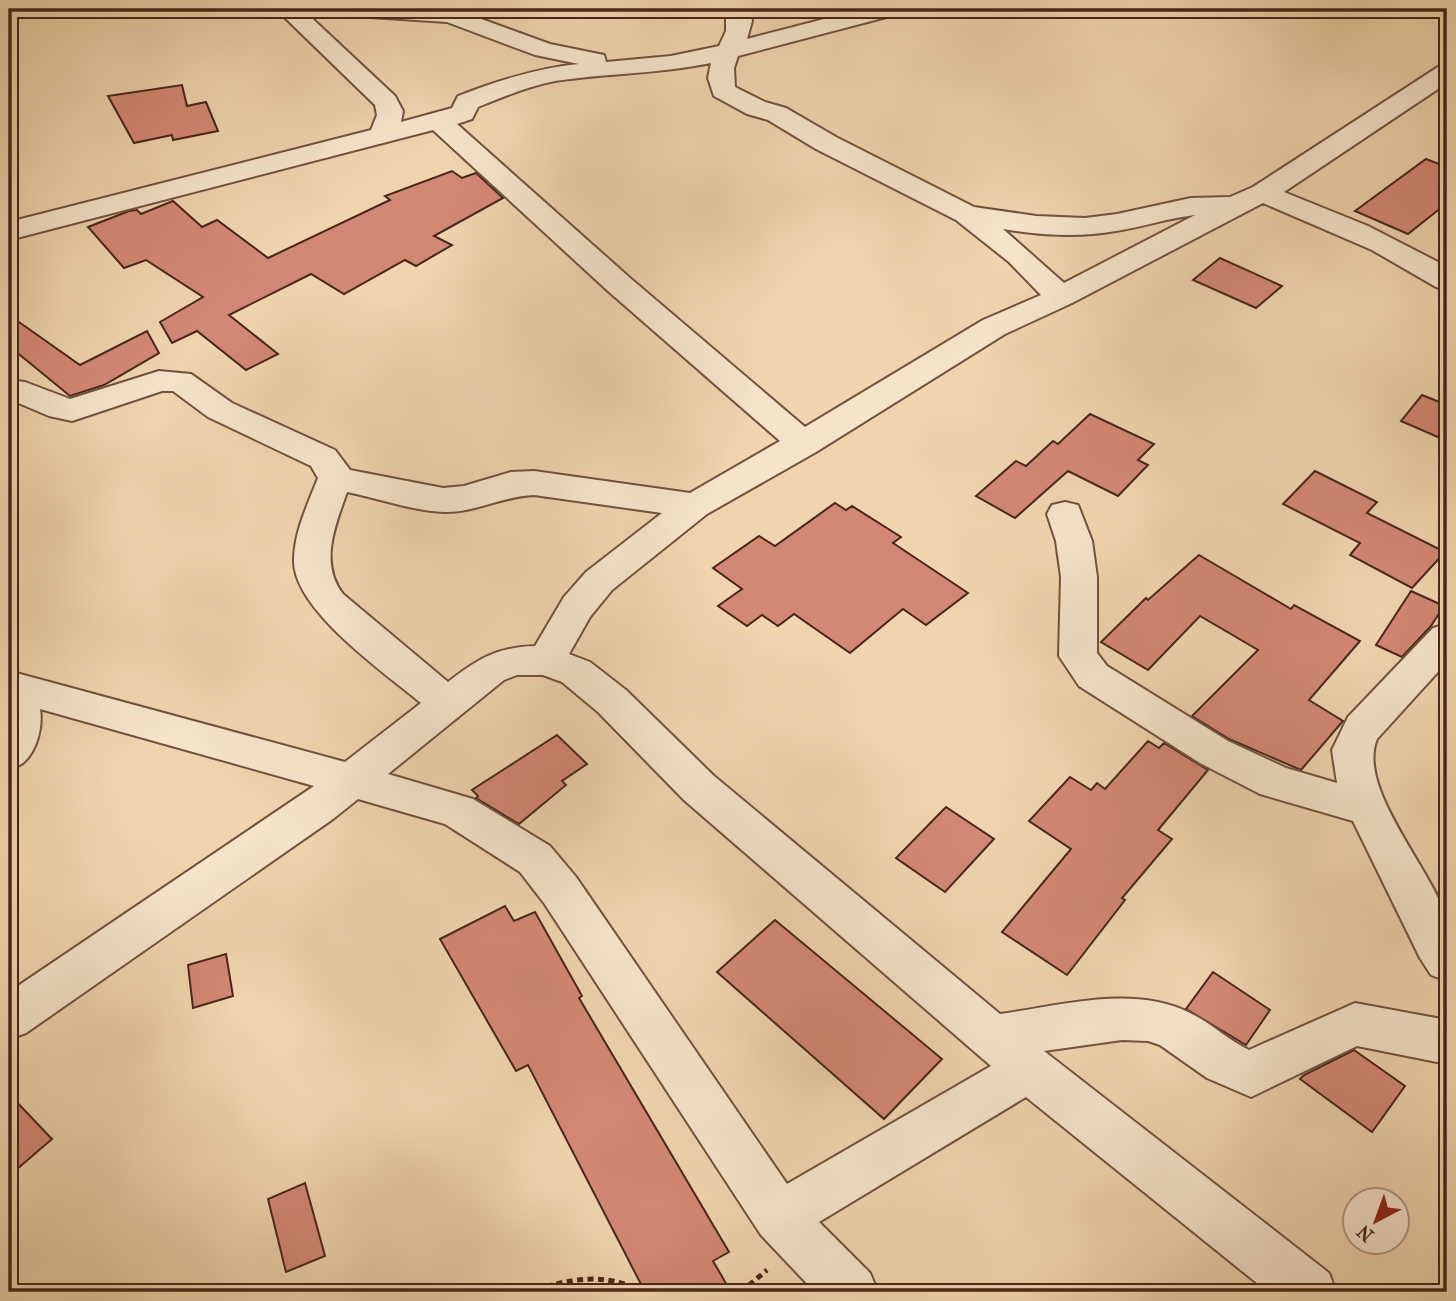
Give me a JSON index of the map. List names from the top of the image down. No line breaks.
{"north":"bottom left"}
